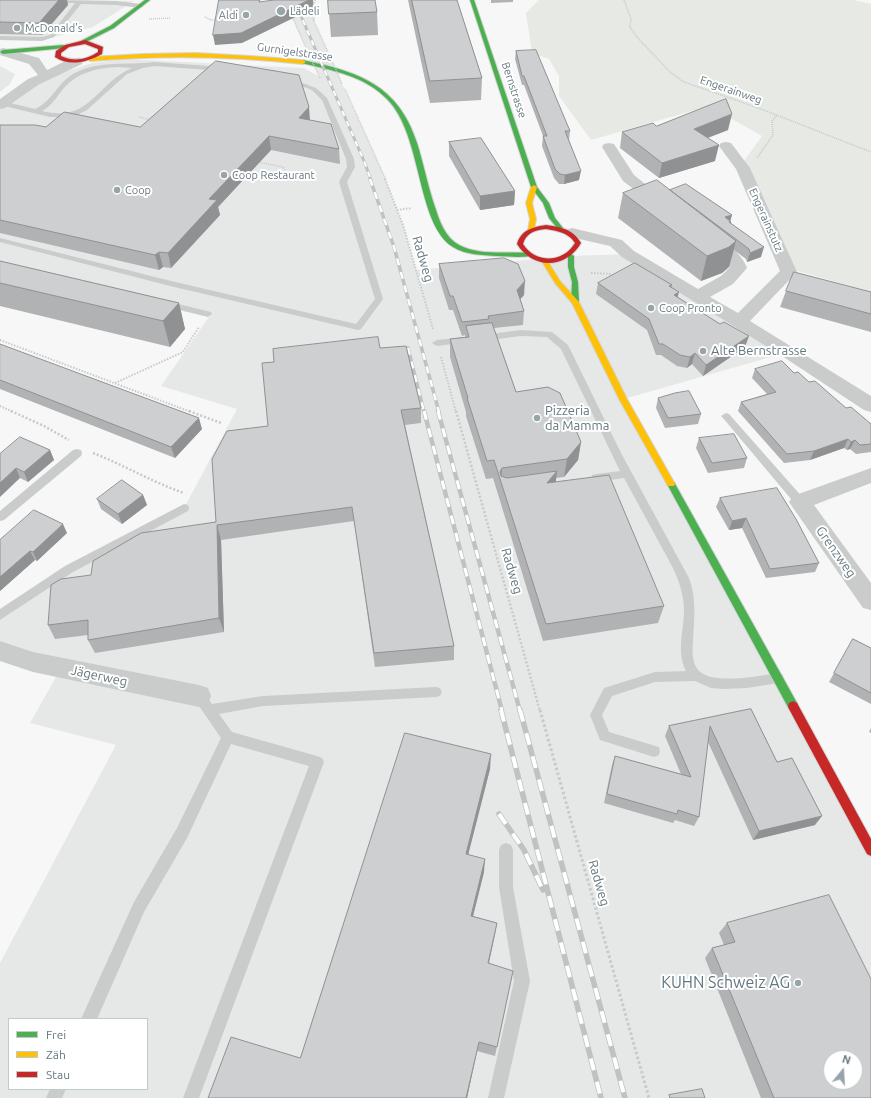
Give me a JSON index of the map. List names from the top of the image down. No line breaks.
{"streets":{"main road":["Gurnigelstrasse","Bernstrasse"],"street":["Engerainstutz","Grenzweg","Jägerweg"],"path":["Engerainweg","Radweg"]},"places":["Lädeli","Aldi","McDonald's","Coop Restaurant","Coop","Coop Pronto","Alte Bernstrasse","Pizzeria da Mamma","KUHN Schweiz AG"],"legend":["Frei","Zäh","Stau"],"north":"top"}
